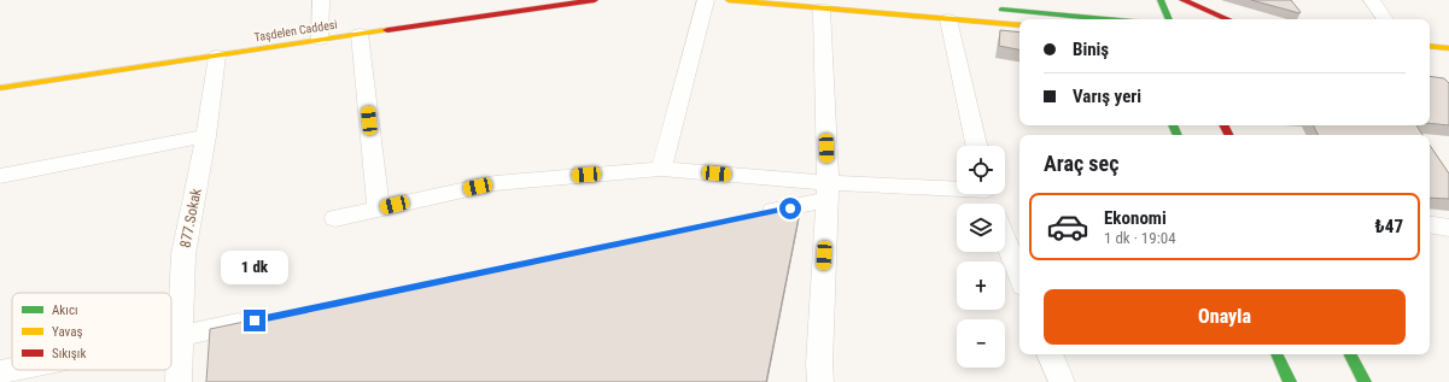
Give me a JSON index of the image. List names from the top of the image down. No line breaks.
{"streets":{"main road":["Taşdelen Caddesi"],"street":["877.Sokak"]},"crossings":[["Taşdelen Caddesi","877.Sokak"]],"legend":["Akıcı","Yavaş","Sıkışık"],"page":{"banner":["Biniş","Varış yeri"],"heading":"Araç seç","map_buttons":["+","−"],"list":[{"name":"Ekonomi","note":"1 dk · 19:04","value":"₺47"}],"bubble":"1 dk","buttons":"Onayla"}}
